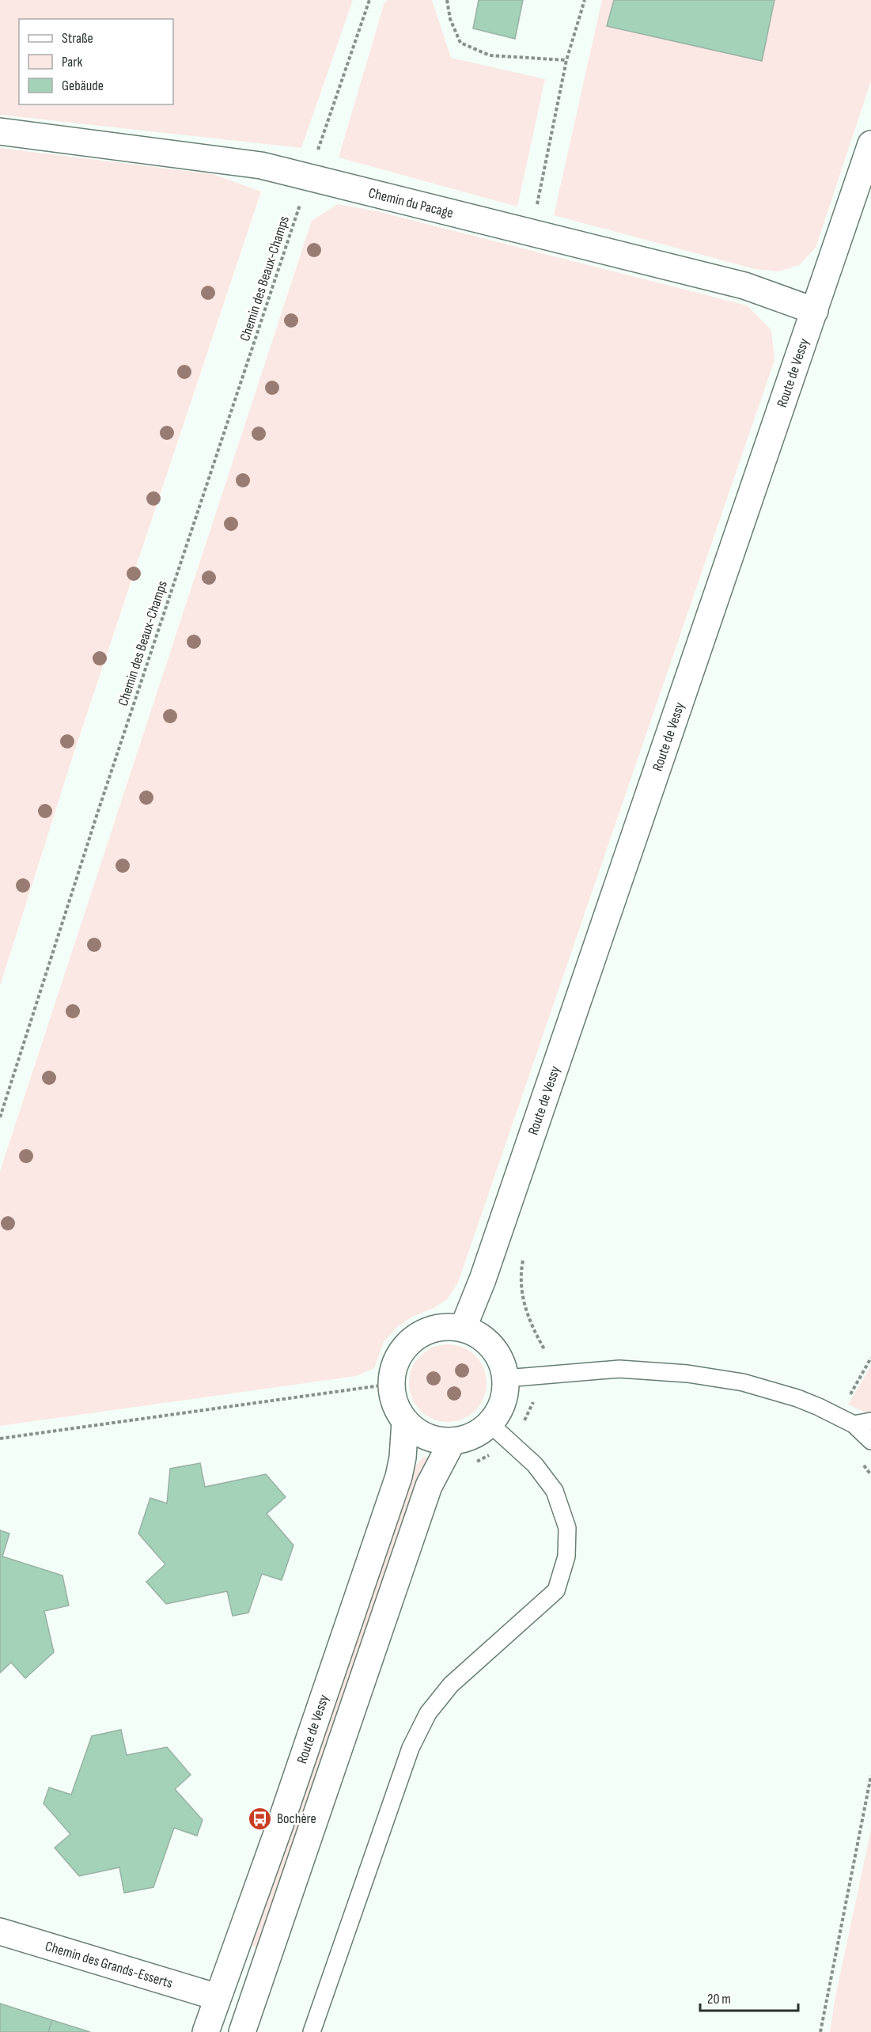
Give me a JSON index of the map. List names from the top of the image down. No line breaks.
{"streets":{"street":["Chemin du Pacage","Route de Vessy","Chemin des Grands-Esserts"],"path":["Chemin des Beaux-Champs"]},"crossings":[["Chemin du Pacage","Chemin des Beaux-Champs"],["Chemin du Pacage","Route de Vessy"],["Route de Vessy","Chemin des Grands-Esserts"]],"places":{"bus stop":["Bochère"]},"legend":["Straße","Park","Gebäude"],"scale_bar":"20 m"}
